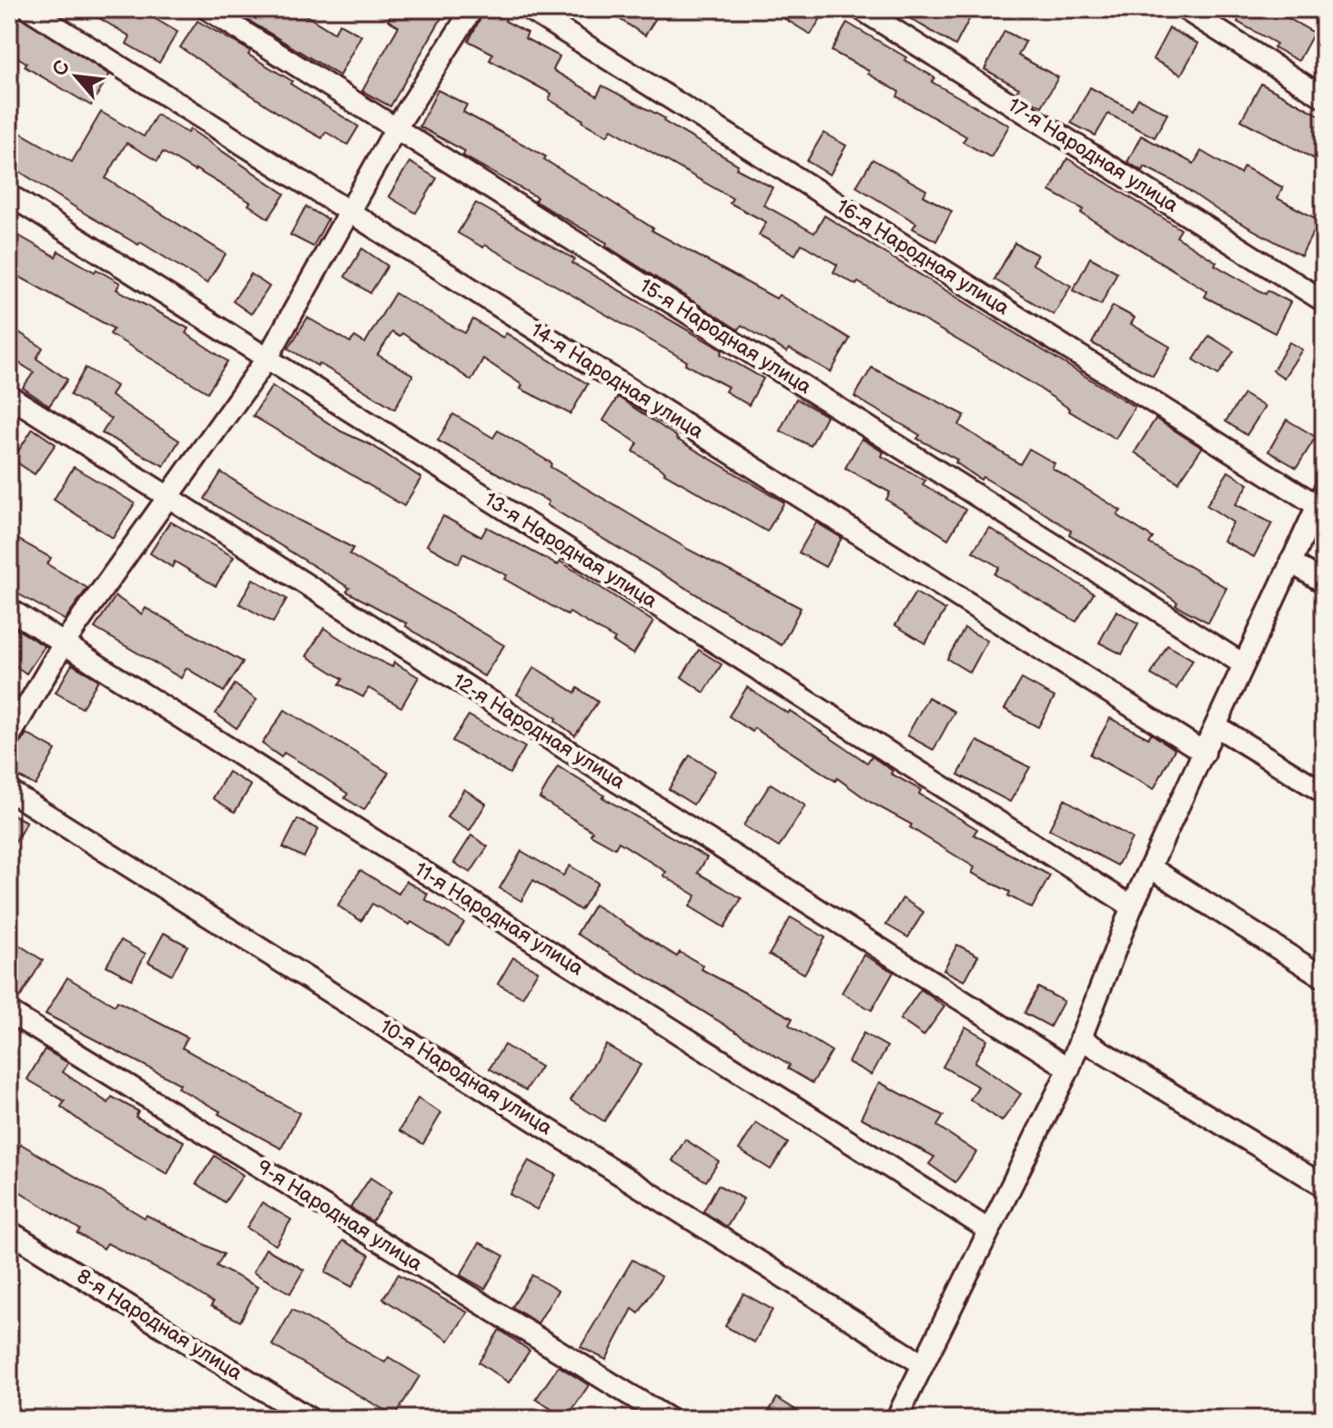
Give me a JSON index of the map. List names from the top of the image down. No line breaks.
{"streets":{"street":["17-я Народная улица","16-я Народная улица","15-я Народная улица","14-я Народная улица","13-я Народная улица","12-я Народная улица","11-я Народная улица","10-я Народная улица","9-я Народная улица","8-я Народная улица"]},"north":"top left"}
